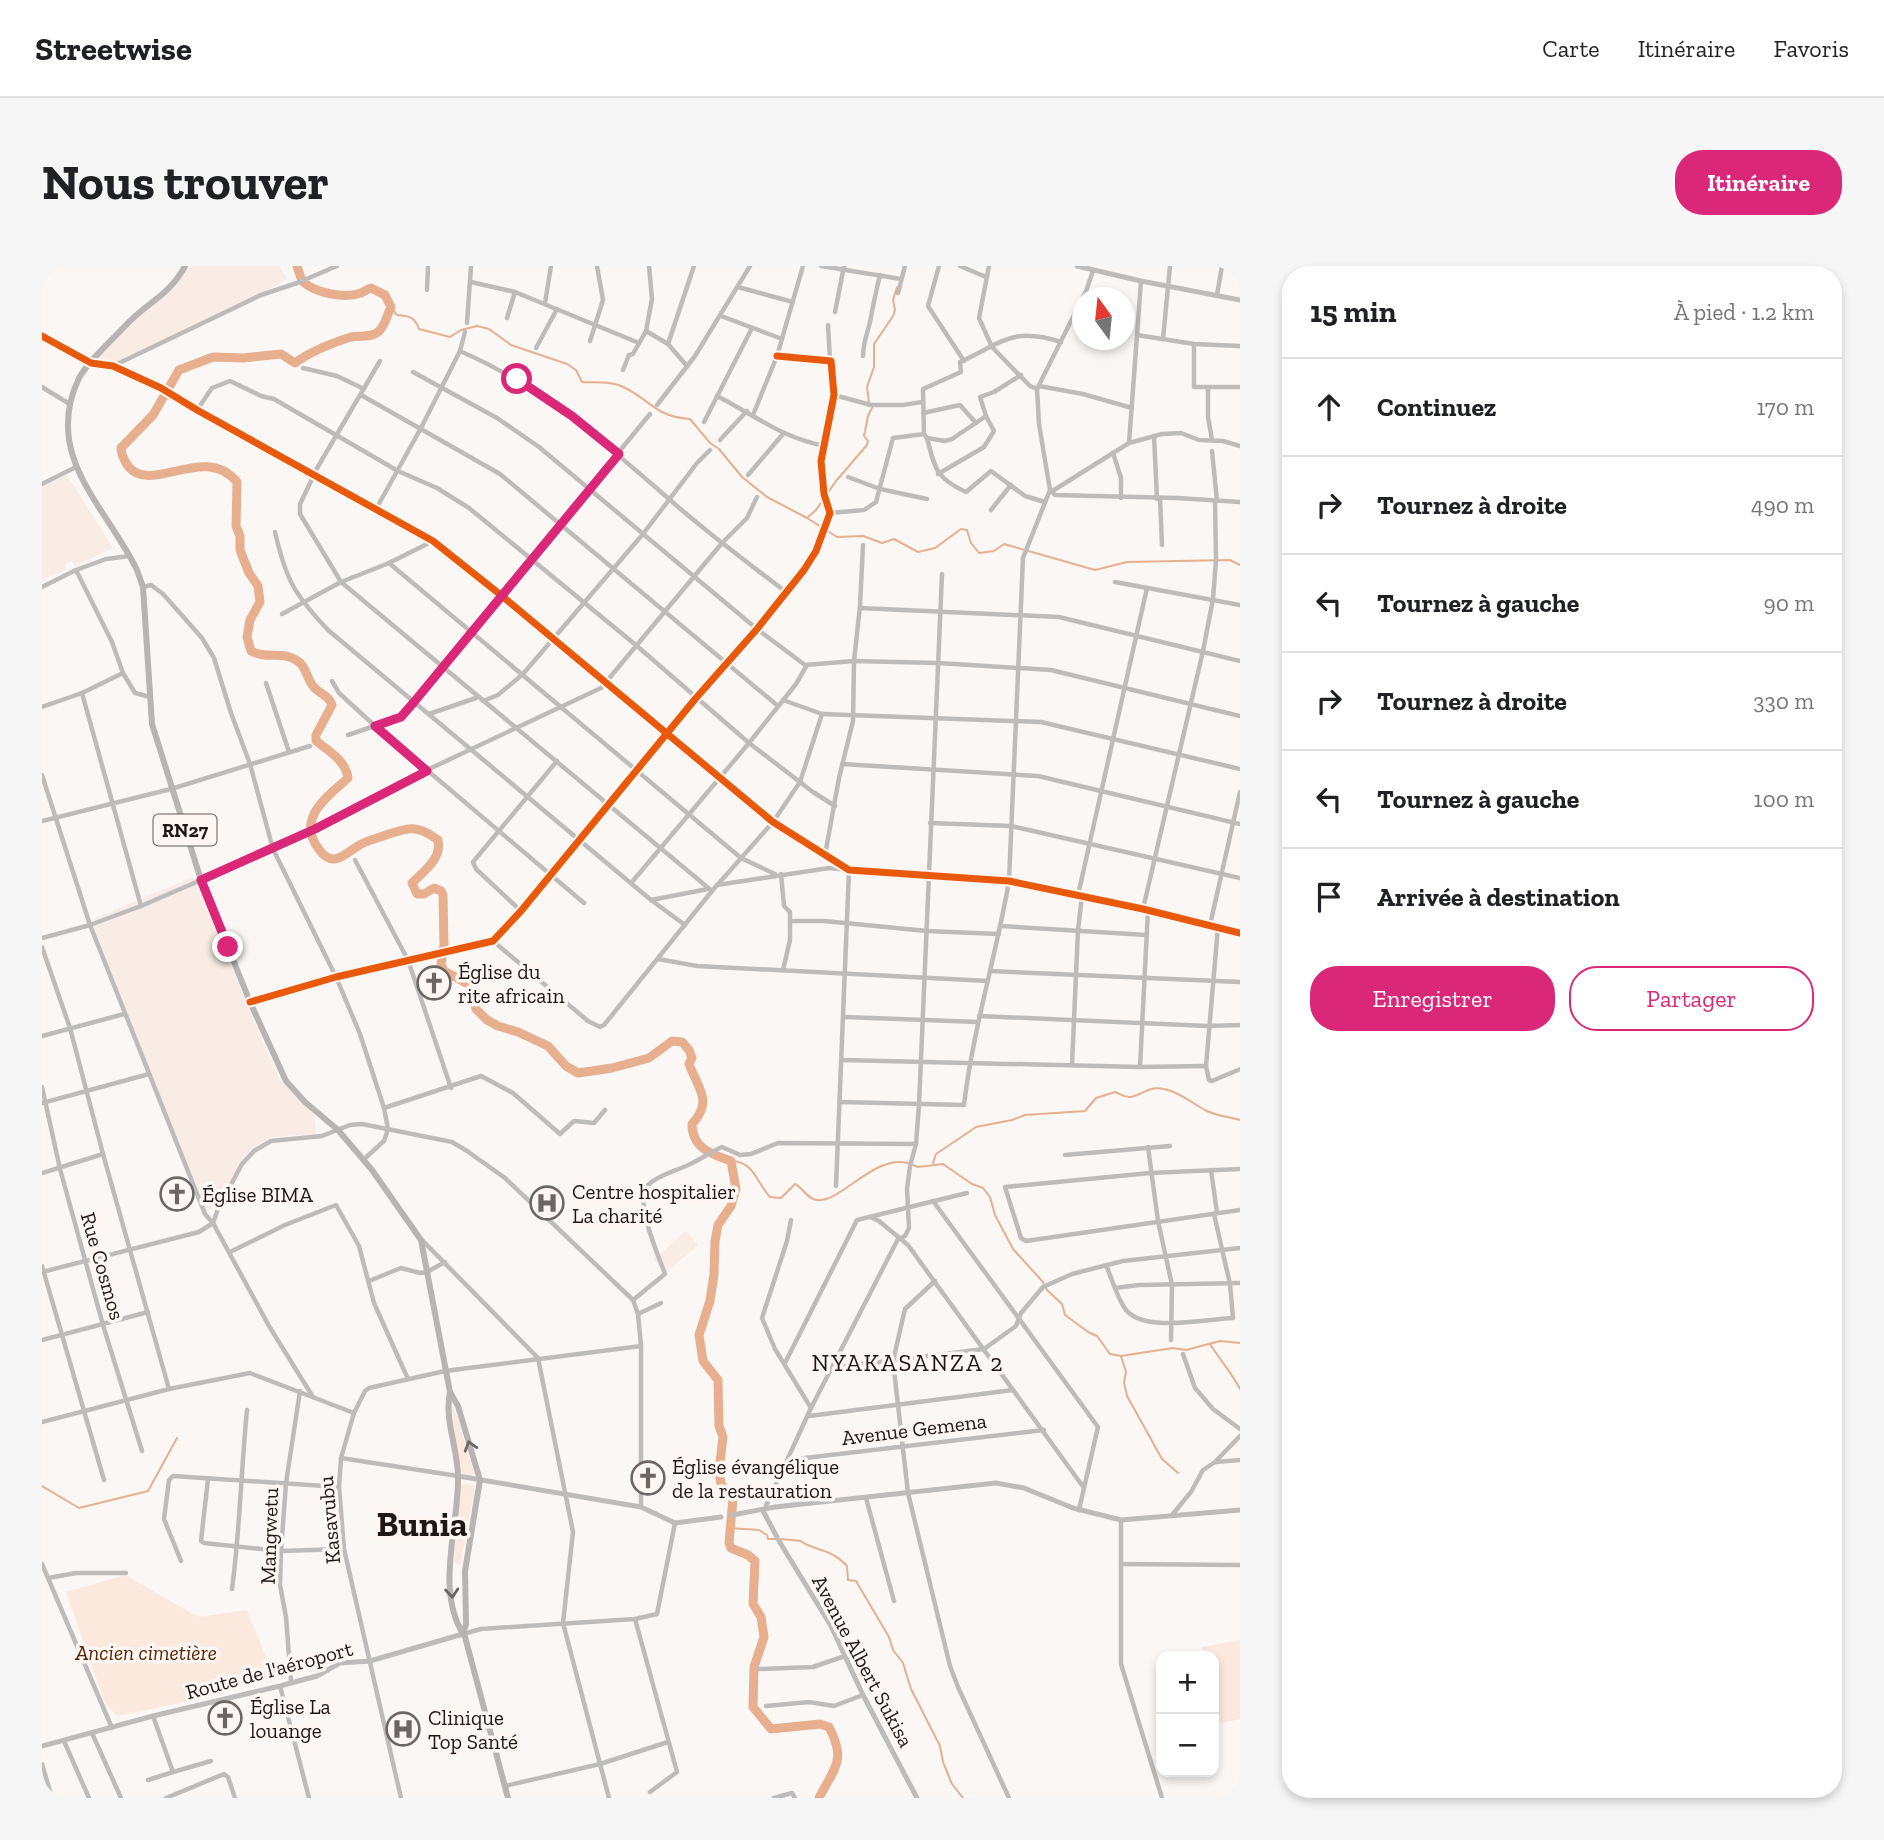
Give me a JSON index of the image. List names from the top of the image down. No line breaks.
{"streets":{"main road":["RN27"],"street":["Rue Cosmos","Avenue Gemena","Kasavubu","Mangwetu","Avenue Albert Sukisa","Route de l'aéroport"]},"crossings":[["RN27","Route de l'aéroport"],["Kasavubu","Route de l'aéroport"],["Mangwetu","Route de l'aéroport"]],"districts":["NYAKASANZA 2","Bunia"],"parks":["Ancien cimetière"],"places":{"church":["Église du rite africain","Église BIMA","Église évangélique de la restauration","Église La louange"],"hospital":["Centre hospitalier La charité","Clinique Top Santé"]},"north":"top","page":{"header":"Streetwise","nav":["Carte","Itinéraire","Favoris"],"buttons":["Itinéraire",["Enregistrer","Partager"]],"title":"Nous trouver","heading":["15 min","À pied · 1.2 km"],"list":[["Continuez","170 m"],["Tournez à droite","490 m"],["Tournez à gauche","90 m"],["Tournez à droite","330 m"],["Tournez à gauche","100 m"],"Arrivée à destination"],"map_buttons":["+","−"]}}
